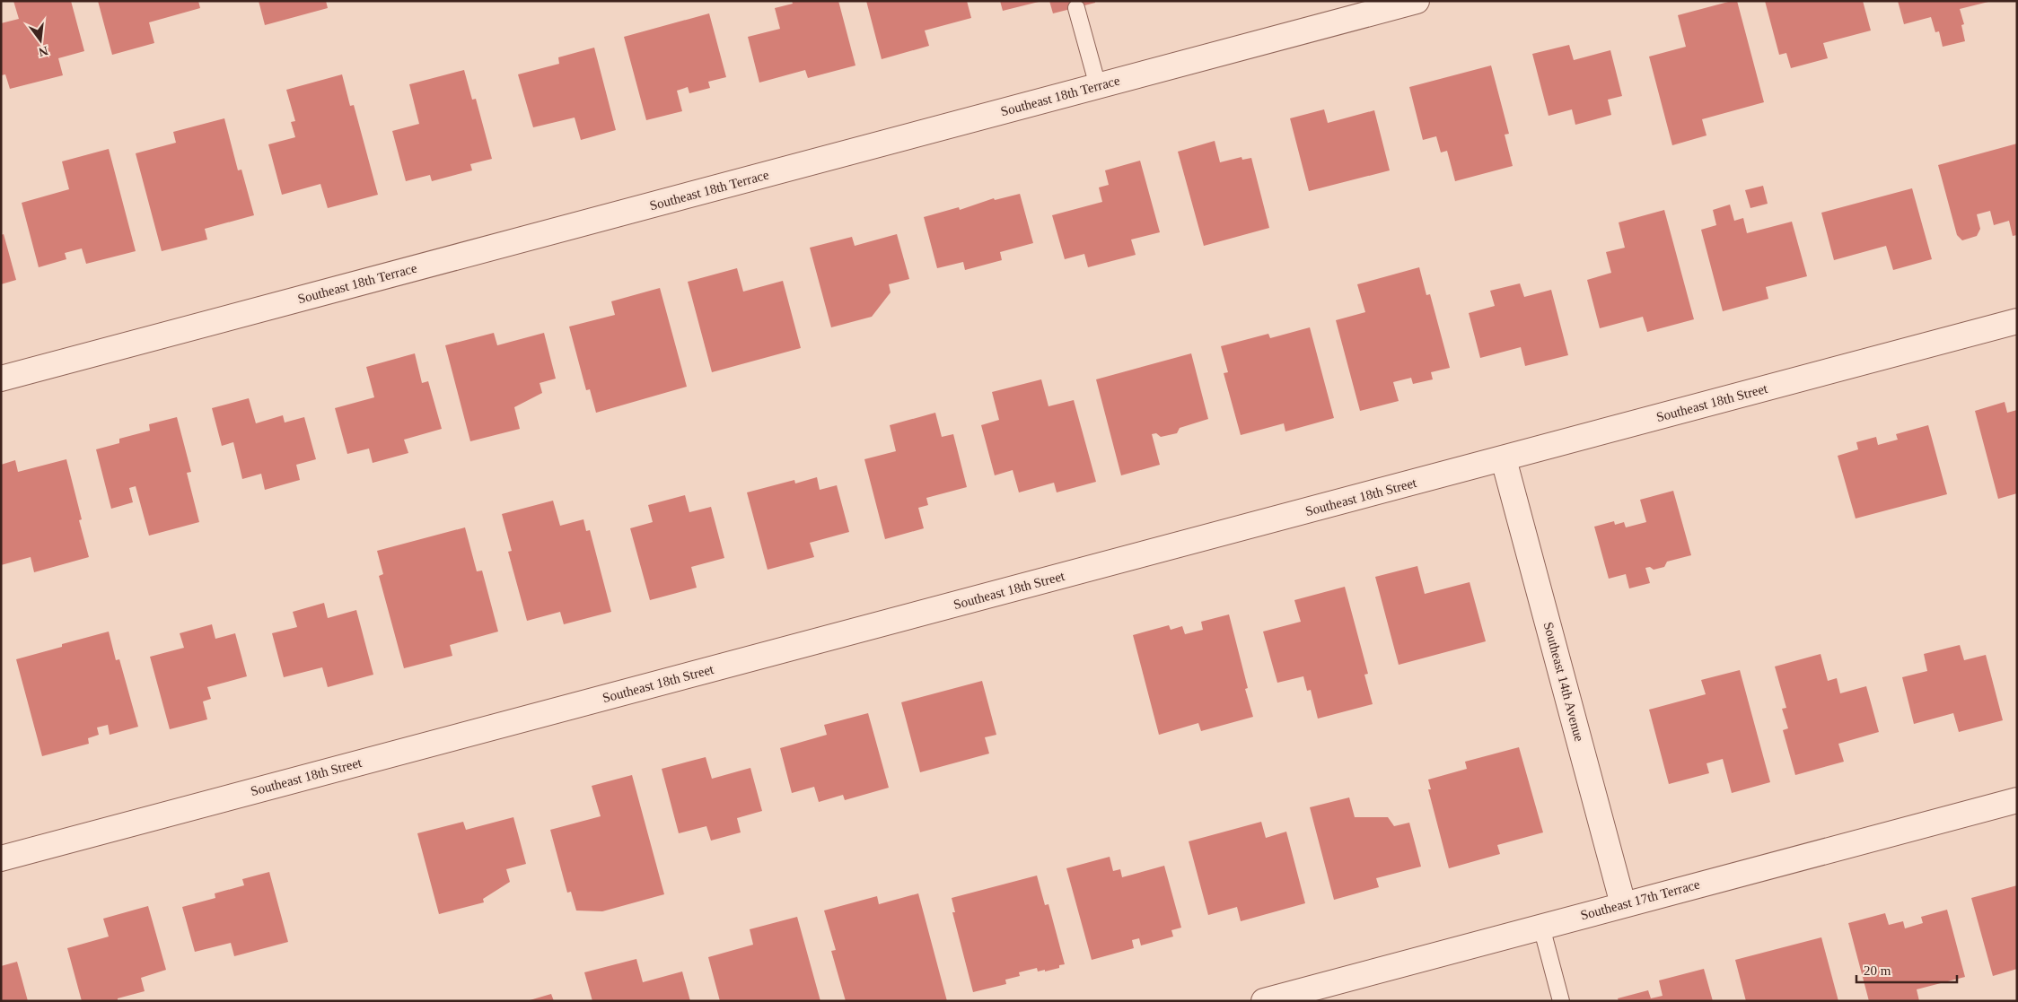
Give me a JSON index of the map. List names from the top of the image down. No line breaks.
{"streets":{"street":["Southeast 18th Terrace","Southeast 18th Street","Southeast 14th Avenue","Southeast 17th Terrace"]},"crossings":[["Southeast 18th Street","Southeast 14th Avenue"],["Southeast 14th Avenue","Southeast 17th Terrace"]],"scale_bar":"20 m","north":"bottom"}
